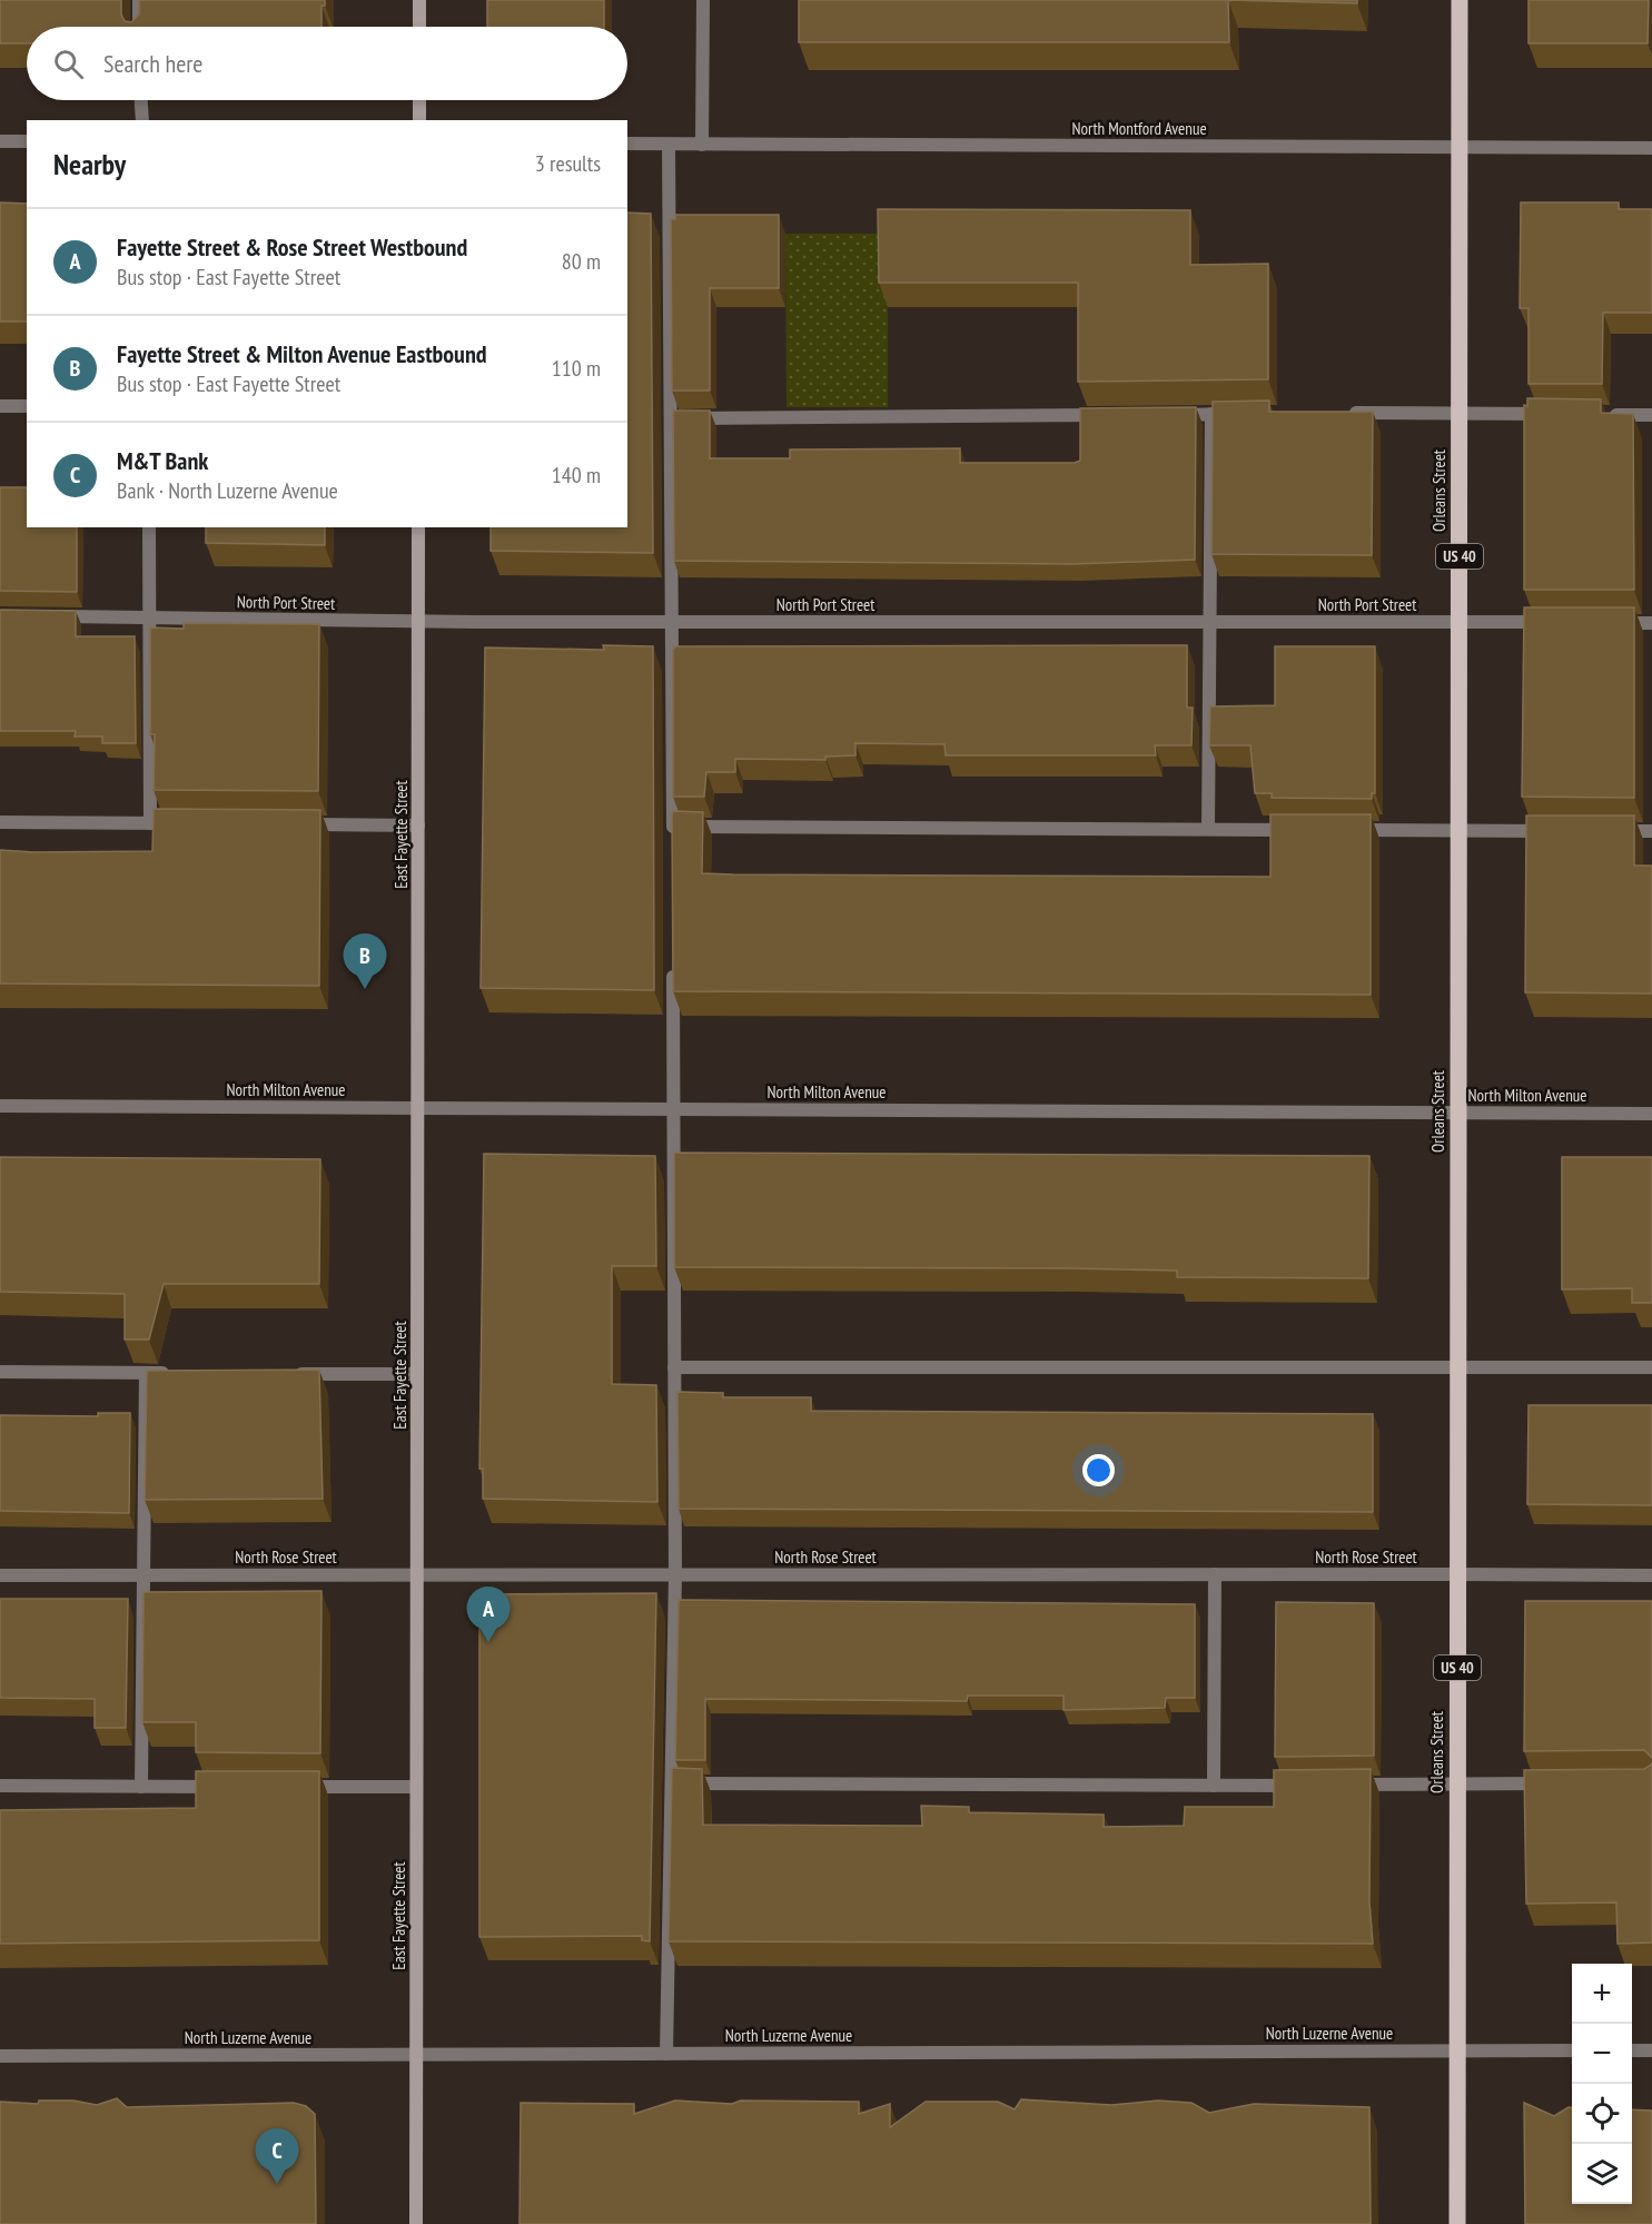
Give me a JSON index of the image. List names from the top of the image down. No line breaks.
{"streets":{"main road":["Orleans Street","US 40","East Fayette Street"],"street":["North Montford Avenue","North Port Street","North Milton Avenue","North Rose Street","North Luzerne Avenue"]},"crossings":[["North Montford Avenue","Orleans Street"],["Orleans Street","North Port Street"],["Orleans Street","North Milton Avenue"],["Orleans Street","North Rose Street"],["Orleans Street","North Luzerne Avenue"],["North Port Street","East Fayette Street"],["East Fayette Street","North Milton Avenue"],["East Fayette Street","North Rose Street"],["East Fayette Street","North Luzerne Avenue"]],"page":{"search":"Search here","heading":["Nearby","3 results"],"list":[{"mark":"A","name":"Fayette Street & Rose Street Westbound","note":"Bus stop · East Fayette Street","value":"80 m"},{"mark":"B","name":"Fayette Street & Milton Avenue Eastbound","note":"Bus stop · East Fayette Street","value":"110 m"},{"mark":"C","name":"M&T Bank","note":"Bank · North Luzerne Avenue","value":"140 m"}],"pins":["B","A","C"],"map_buttons":["+","−"]}}
